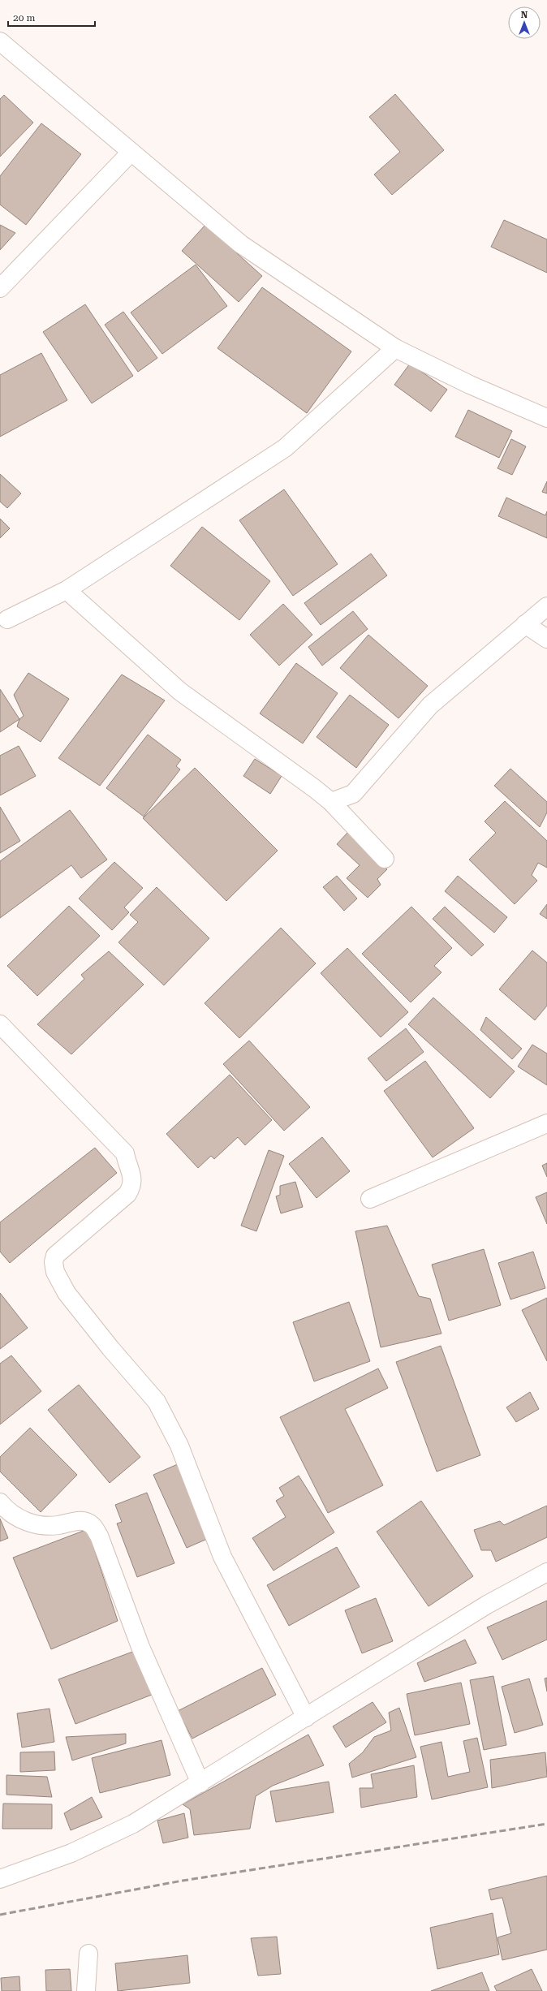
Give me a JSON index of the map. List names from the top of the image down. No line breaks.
{"scale_bar":"20 m","north":"top"}
